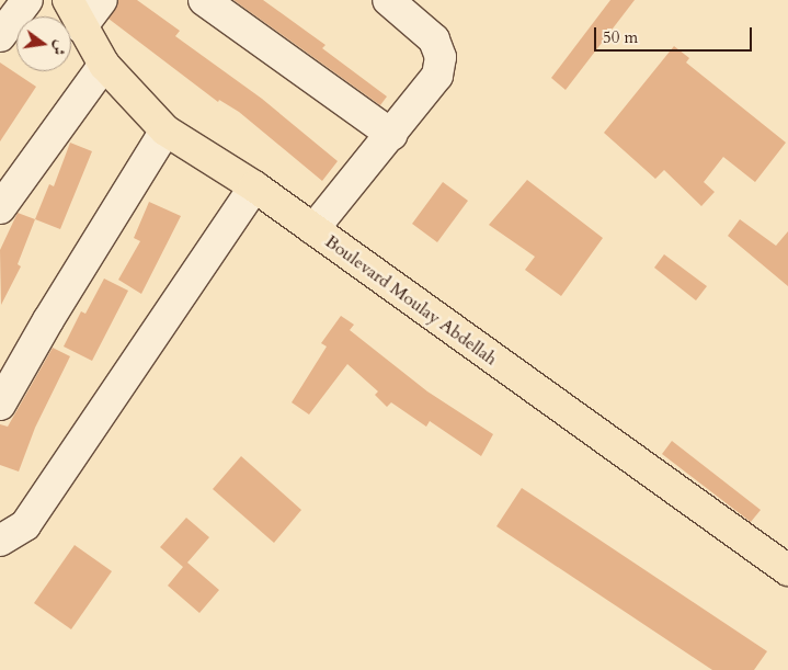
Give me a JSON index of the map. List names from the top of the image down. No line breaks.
{"streets":{"main road":["Boulevard Moulay Abdellah"]},"scale_bar":"50 m","north":"right"}
